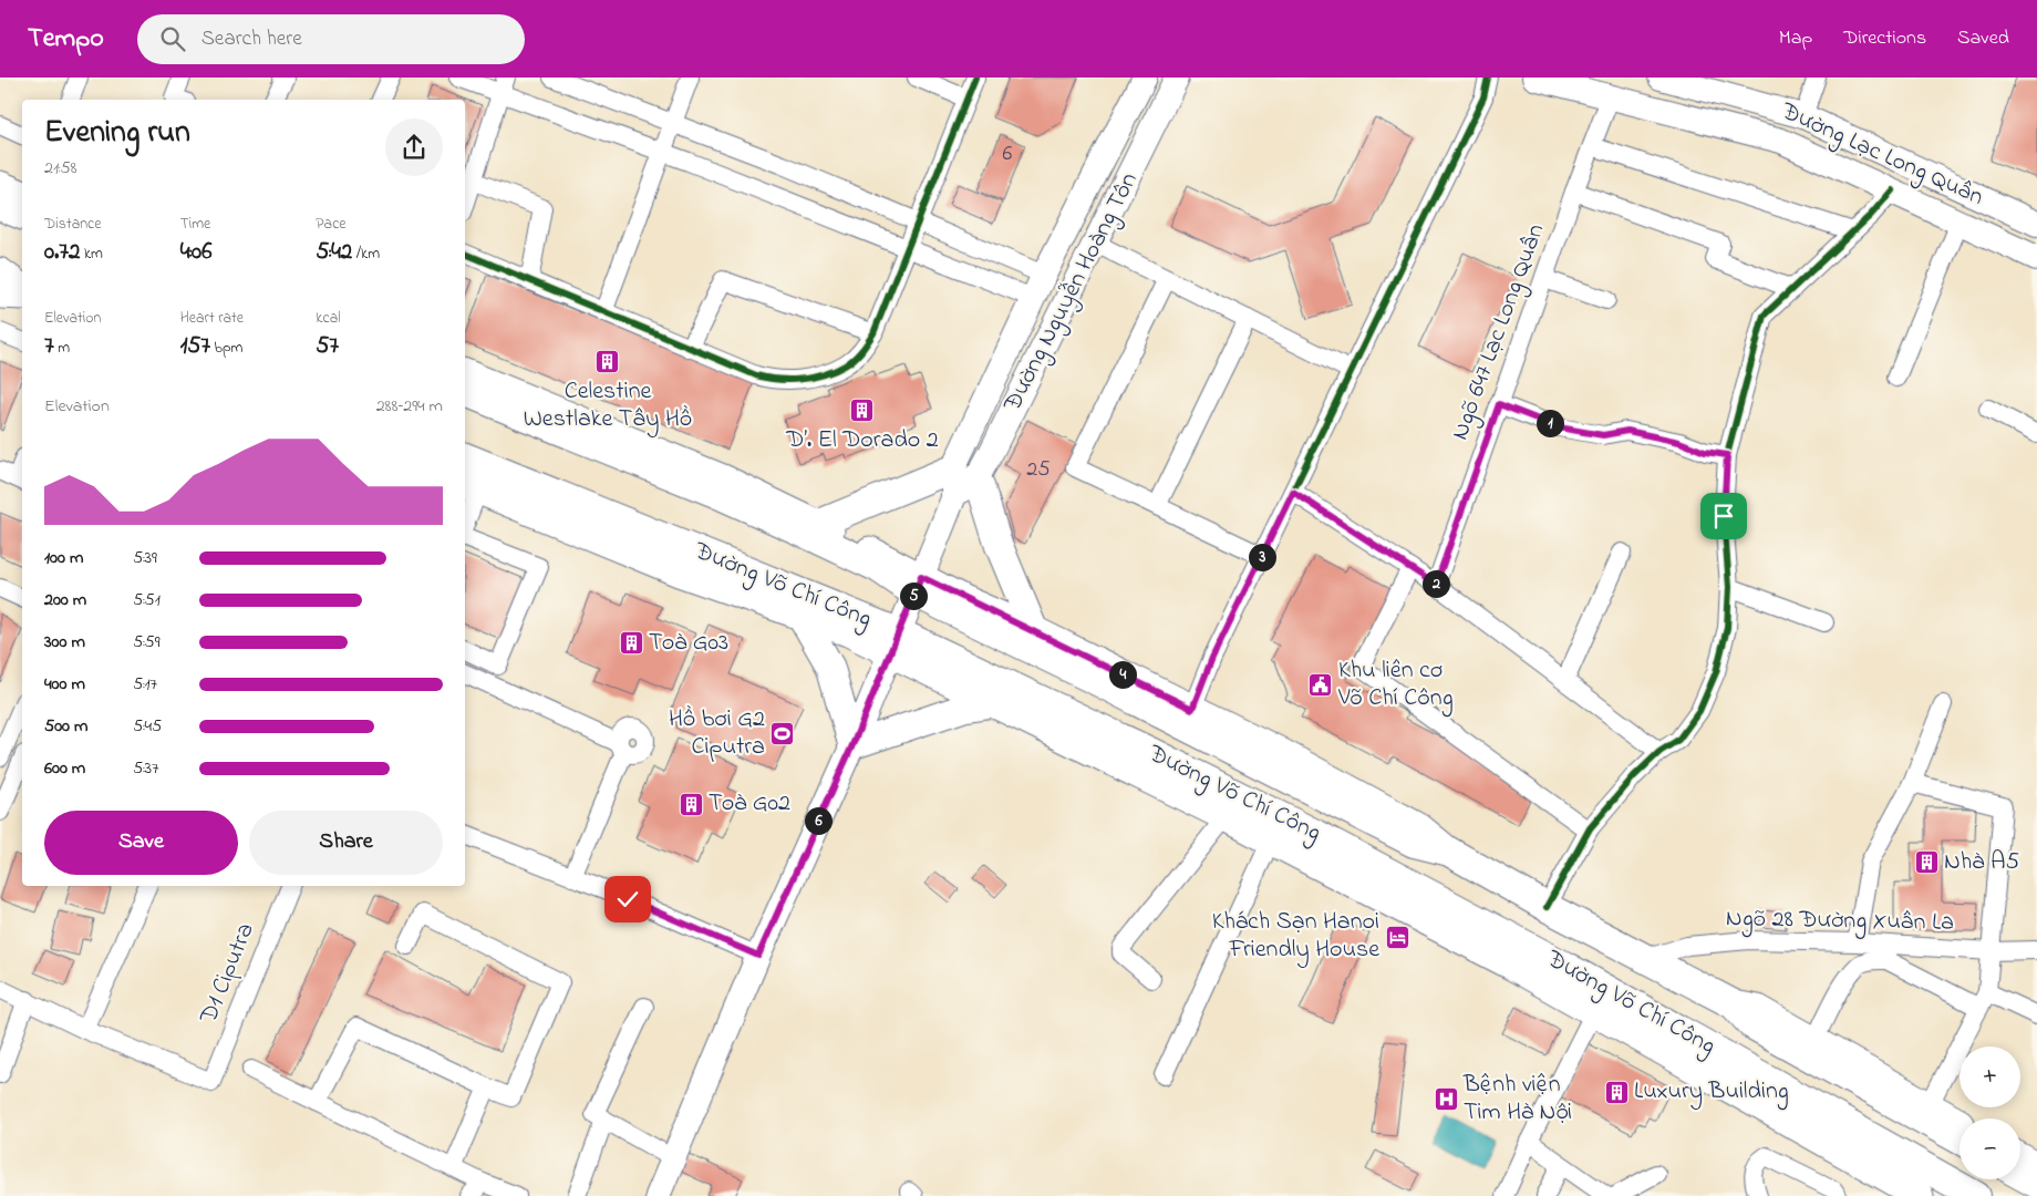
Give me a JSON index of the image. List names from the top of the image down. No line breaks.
{"streets":{"highway":["Đường Võ Chí Công"],"main road":["Đường Lạc Long Quân","Đường Nguyễn Hoàng Tôn"],"street":["Ngõ 647 Lạc Long Quân","Ngõ 28 Đường Xuân La","D1 Ciputra"]},"crossings":[["Đường Lạc Long Quân","Ngõ 647 Lạc Long Quân"],["Đường Nguyễn Hoàng Tôn","Đường Võ Chí Công"],["Đường Võ Chí Công","Ngõ 28 Đường Xuân La"]],"places":{"building":["Celestine Westlake Tây Hồ","D’. El Dorado 2","Toà G03","Toà G02","Nhà A5","Luxury Building"],"public building":["Khu liên cơ Võ Chí Công"],"sports":["Hồ bơi G2 Ciputra"],"hotel":["Khách Sạn Hanoi Friendly House"],"hospital":["Bệnh viện Tim Hà Nội"]},"house_numbers":["6","25"],"page":{"header":"Tempo","search":"Search here","nav":["Map","Directions","Saved"],"heading":["Evening run","21:58"],"stats":[["Distance","0.72 km"],["Time","4:06"],["Pace","5:42 /km"],["Elevation","7 m"],["Heart rate","157 bpm"],["kcal","57"]],"chart":["Elevation","288–294 m"],"pins":["1","3","2","5","4","6"],"list":[{"name":"100 m","note":"5:39"},{"name":"200 m","note":"5:51"},{"name":"300 m","note":"5:59"},{"name":"400 m","note":"5:17"},{"name":"500 m","note":"5:45"},{"name":"600 m","note":"5:37"}],"buttons":["Save","Share"],"map_buttons":["+","−"]}}
